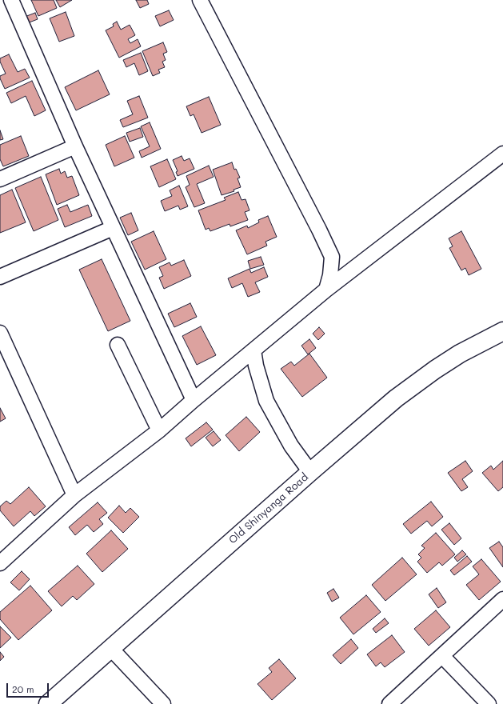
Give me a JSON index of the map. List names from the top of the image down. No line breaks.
{"streets":{"main road":["Old Shinyanga Road"]},"scale_bar":"20 m"}
